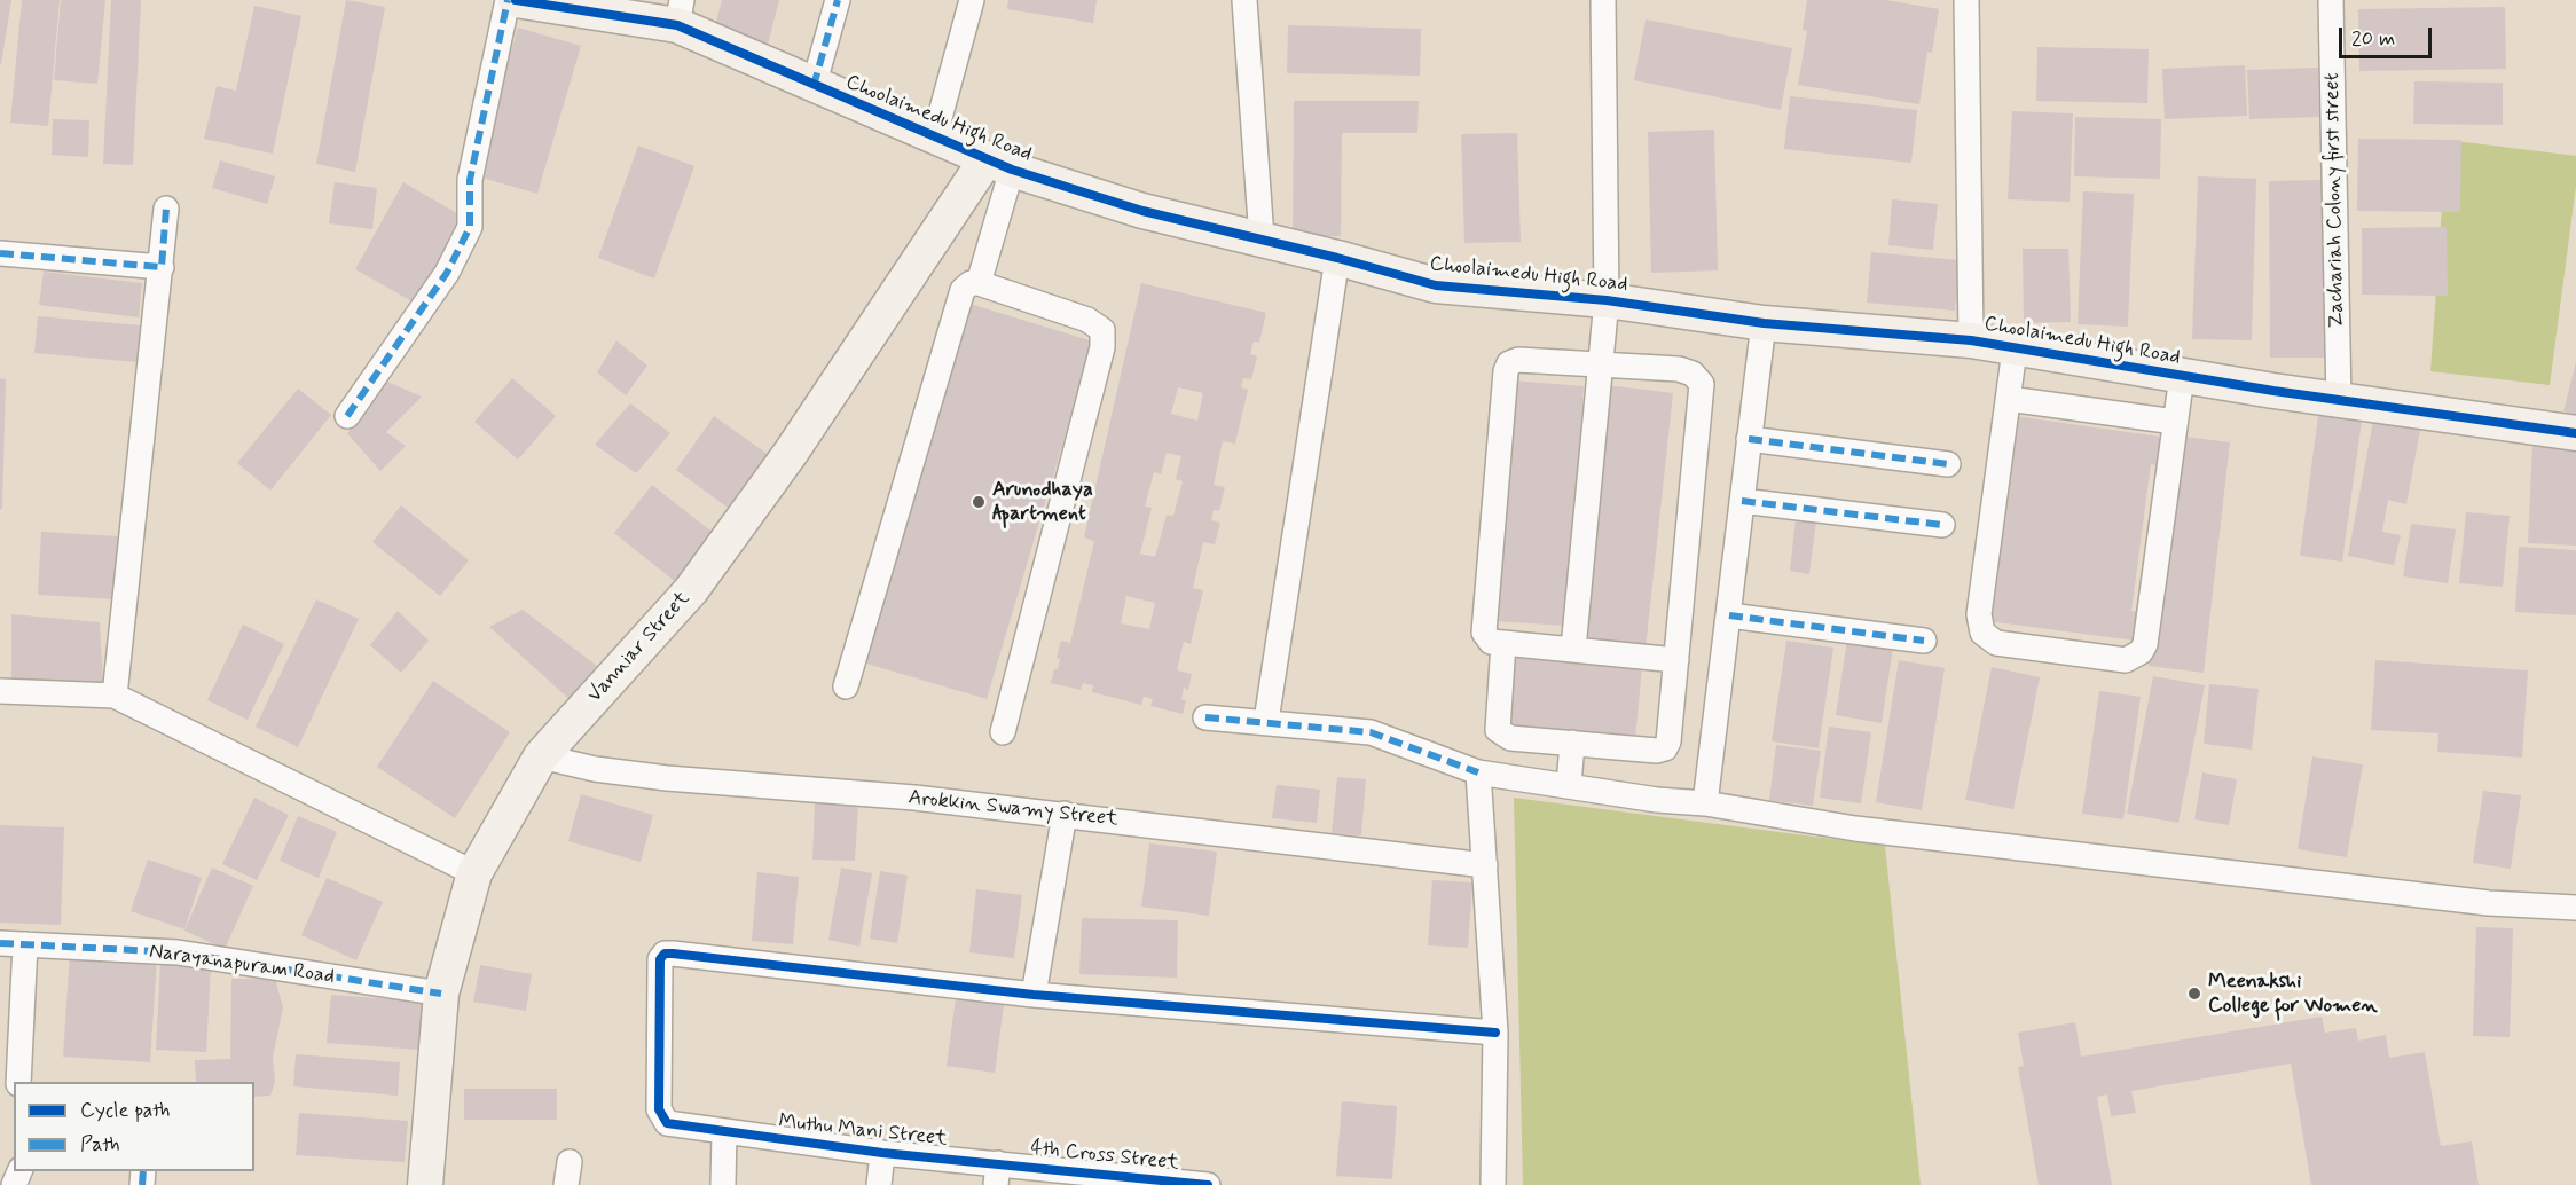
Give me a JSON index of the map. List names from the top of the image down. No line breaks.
{"streets":{"street":["Choolaimedu High Road","Zachariah Colony first street","Vanniar Street","Arokkin Swamy Street","Narayanapuram Road","Muthu Mani Street","4th Cross Street"]},"crossings":[["Choolaimedu High Road","Zachariah Colony first street"],["Choolaimedu High Road","Vanniar Street"],["Vanniar Street","Arokkin Swamy Street"],["Vanniar Street","Narayanapuram Road"],["Muthu Mani Street","4th Cross Street"]],"places":["Arunodhaya Apartment","Meenakshi College for Women"],"legend":["Cycle path","Path"],"scale_bar":"20 m"}
